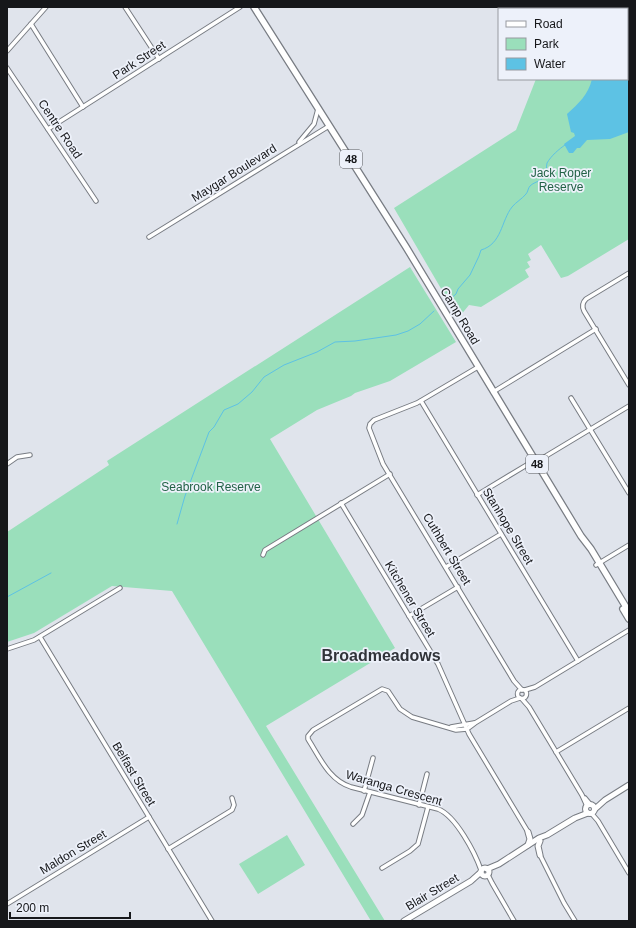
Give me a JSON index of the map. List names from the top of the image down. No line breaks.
{"streets":{"main road":["48","Camp Road"],"street":["Park Street","Centre Road","Maygar Boulevard","Stanhope Street","Cuthbert Street","Kitchener Street","Belfast Street","Waranga Crescent","Maldon Street","Blair Street"]},"crossings":[["Park Street","Centre Road"],["Maygar Boulevard","Camp Road"],["Stanhope Street","Cuthbert Street"],["Cuthbert Street","Blair Street"],["Kitchener Street","Waranga Crescent"],["Belfast Street","Maldon Street"],["Waranga Crescent","Blair Street"]],"districts":["Broadmeadows"],"parks":["Jack Roper Reserve","Seabrook Reserve"],"legend":["Road","Park","Water"],"scale_bar":"200 m"}
